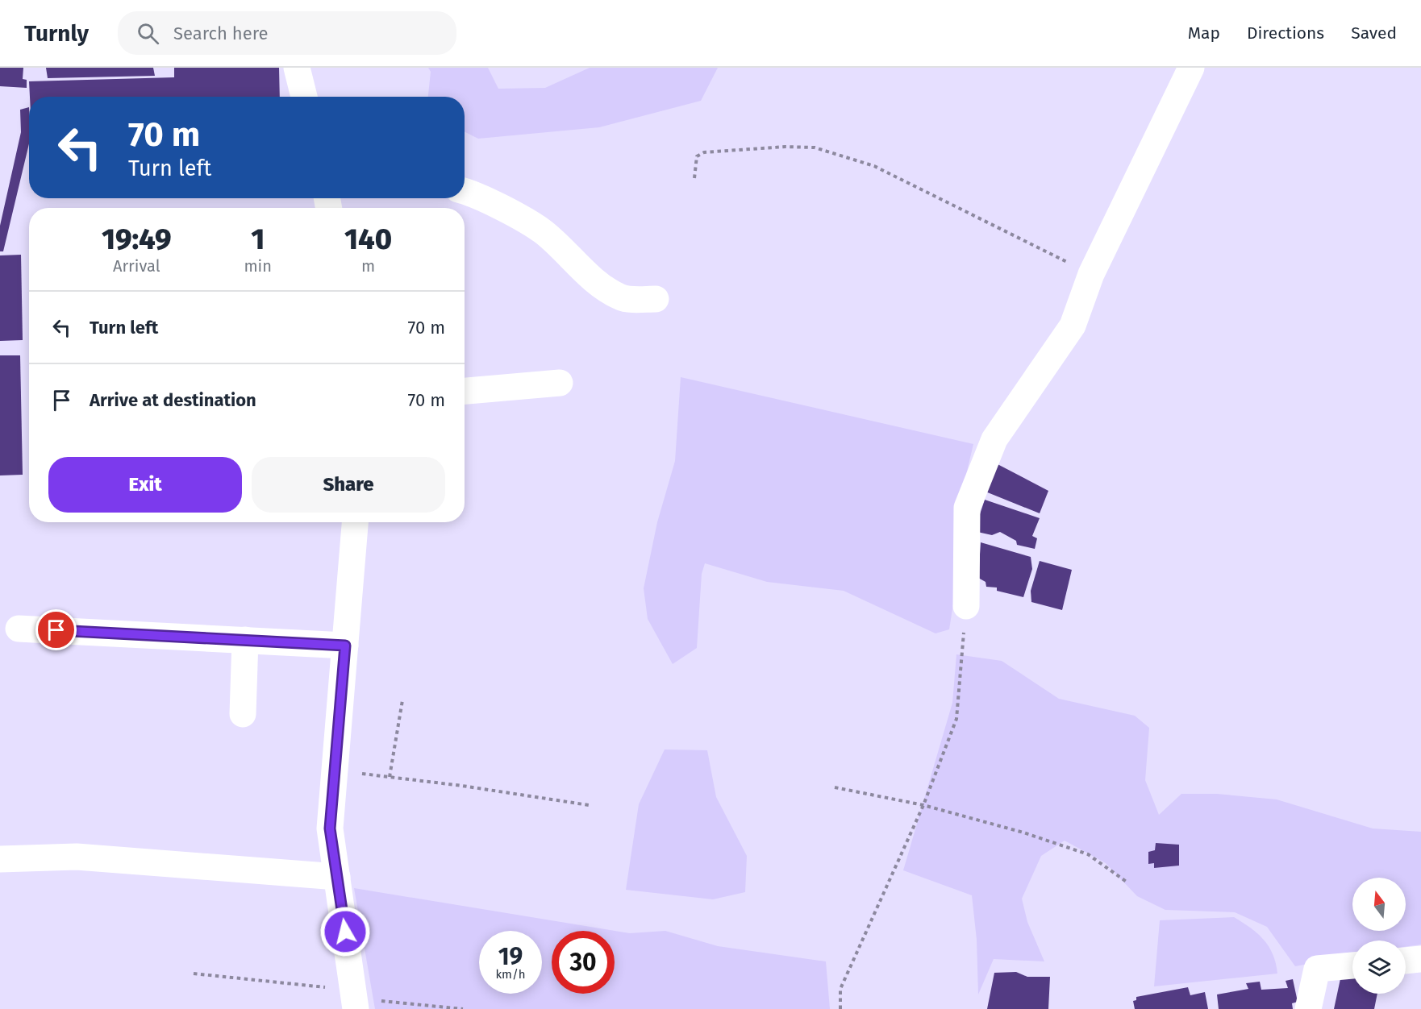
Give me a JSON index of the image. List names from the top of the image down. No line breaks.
{"north":"top","page":{"header":"Turnly","search":"Search here","nav":["Map","Directions","Saved"],"turn":["70 m","Turn left"],"eta":["19:49","Arrival","1","min","140","m"],"list":[{"name":"Turn left","value":"70 m"},{"name":"Arrive at destination","value":"70 m"}],"buttons":["Exit","Share"],"speed":"19 km/h","limit":"30"}}
